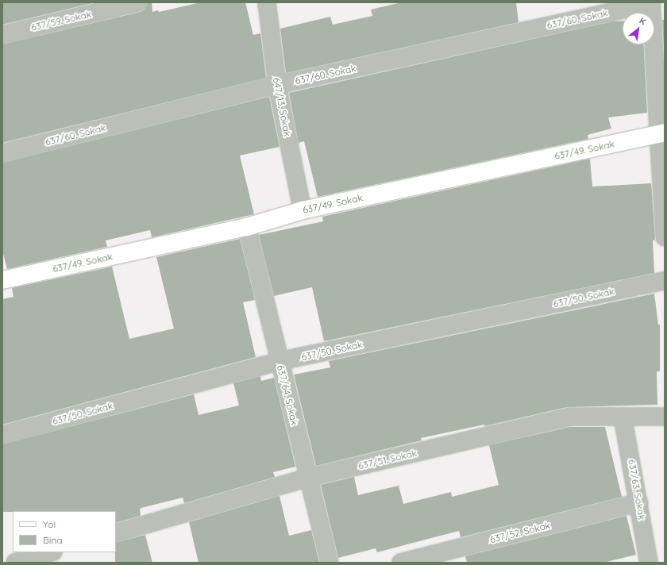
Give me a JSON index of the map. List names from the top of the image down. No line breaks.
{"streets":{"street":["637/60. Sokak","637/59. Sokak","647/13. Sokak","637/49. Sokak","637/50. Sokak","637/64. Sokak","637/51. Sokak","637/63. Sokak","637/52. Sokak"]},"crossings":[["637/60. Sokak","647/13. Sokak"],["647/13. Sokak","637/49. Sokak"],["637/49. Sokak","637/64. Sokak"],["637/50. Sokak","637/64. Sokak"],["637/64. Sokak","637/51. Sokak"],["637/51. Sokak","637/63. Sokak"],["637/63. Sokak","637/52. Sokak"]],"legend":["Yol","Bina"],"north":"top right"}
